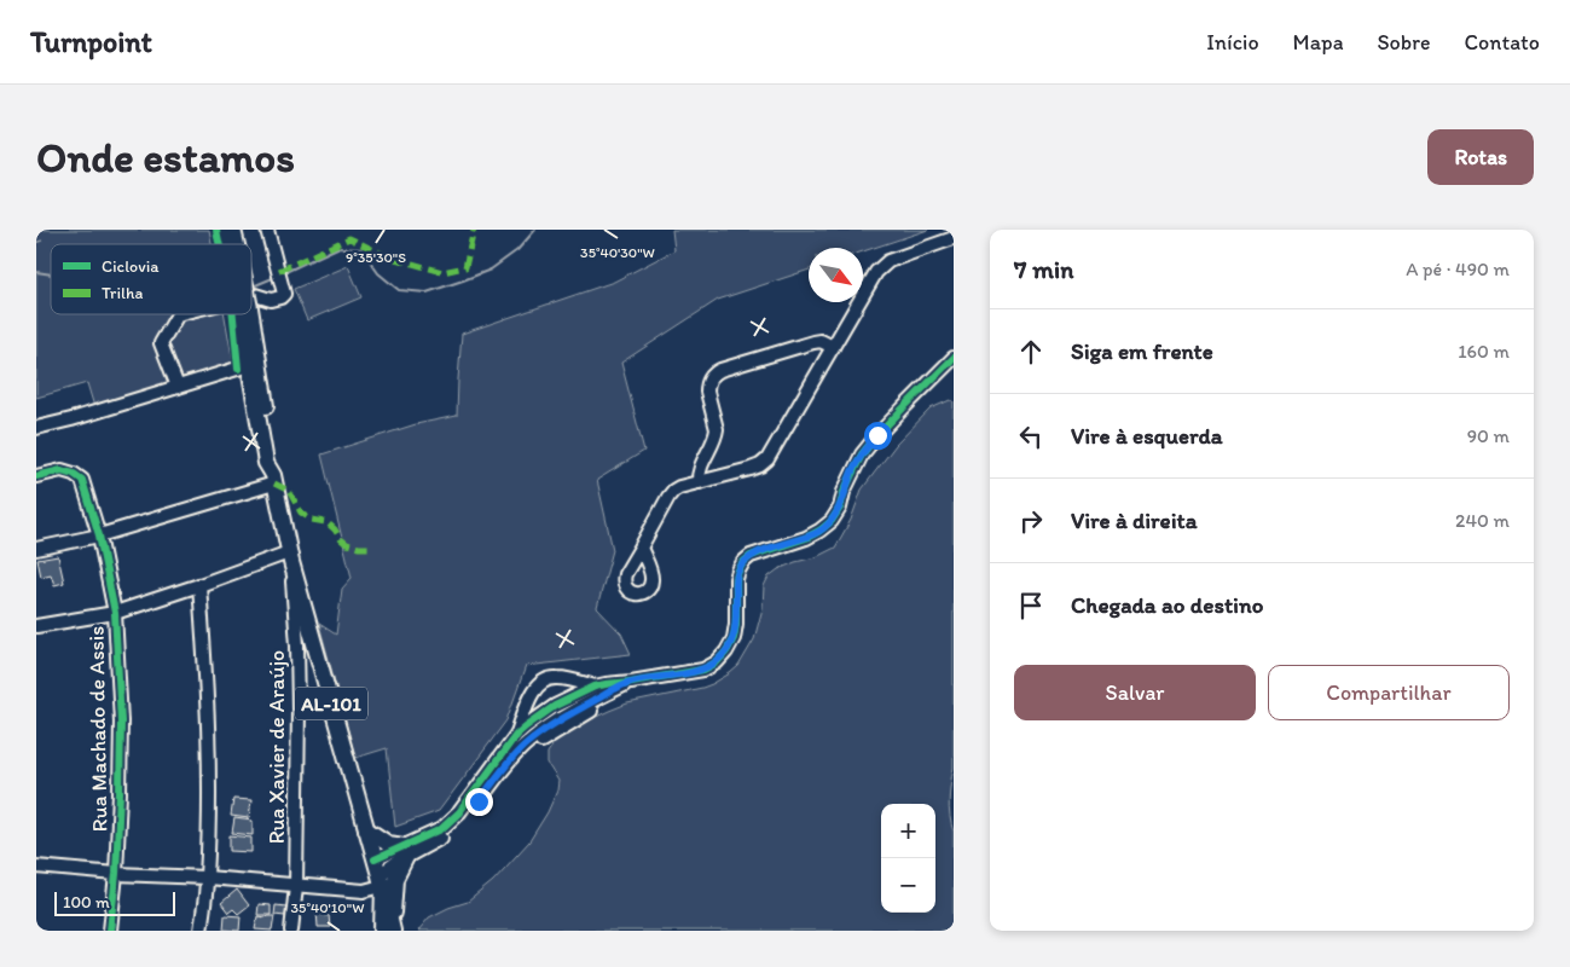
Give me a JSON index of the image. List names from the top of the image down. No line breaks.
{"streets":{"main road":["AL-101"],"street":["Rua Machado de Assis","Rua Xavier de Araújo"]},"crossings":[["AL-101","Rua Xavier de Araújo"]],"legend":["Ciclovia","Trilha"],"scale_bar":"100 m","north":"bottom right","page":{"header":"Turnpoint","nav":["Início","Mapa","Sobre","Contato"],"buttons":["Rotas",["Salvar","Compartilhar"]],"title":"Onde estamos","heading":["7 min","A pé · 490 m"],"list":[["Siga em frente","160 m"],["Vire à esquerda","90 m"],["Vire à direita","240 m"],"Chegada ao destino"],"map_buttons":["+","−"],"scale":"100 m"},"coordinates":["35°40'30\"W","9°35'30\"S","35°40'10\"W"]}
